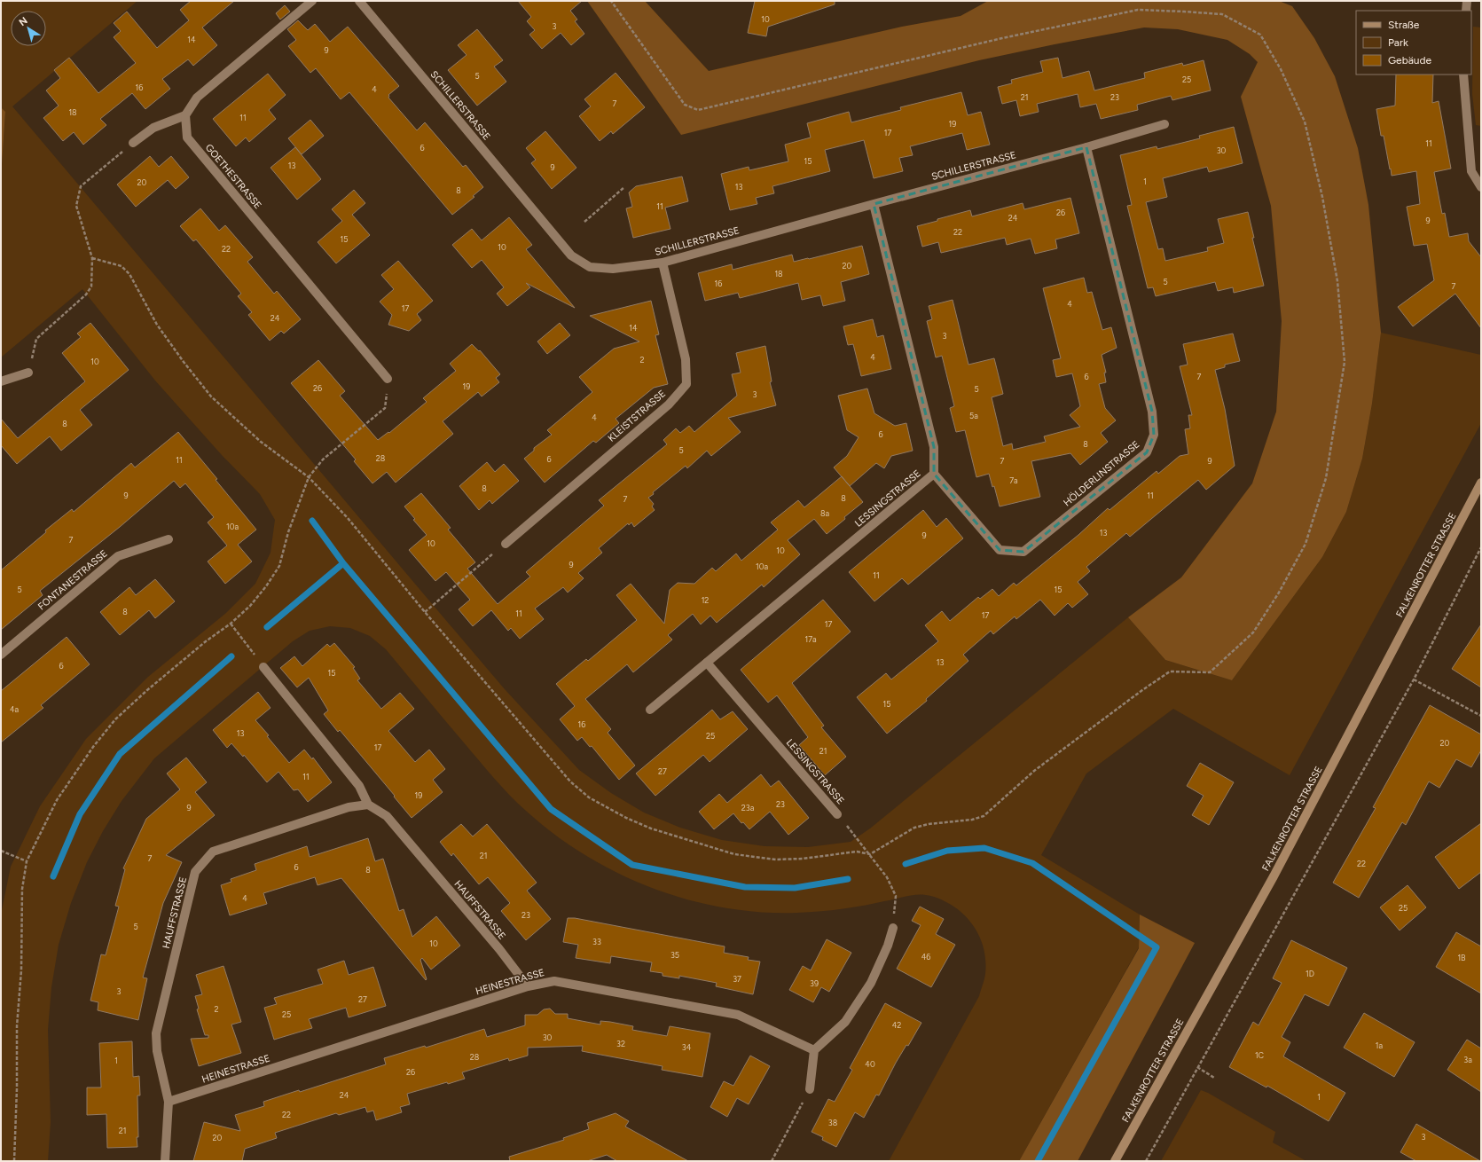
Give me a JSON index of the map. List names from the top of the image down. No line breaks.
{"streets":{"main road":["FALKENROTTER STRASSE"],"street":["SCHILLERSTRASSE","GOETHESTRASSE","KLEISTSTRASSE","HÖLDERLINSTRASSE","LESSINGSTRASSE","FONTANESTRASSE","HAUFFSTRASSE","HEINESTRASSE"]},"crossings":[["SCHILLERSTRASSE","KLEISTSTRASSE"],["SCHILLERSTRASSE","HÖLDERLINSTRASSE"],["SCHILLERSTRASSE","LESSINGSTRASSE"],["HÖLDERLINSTRASSE","LESSINGSTRASSE"],["HAUFFSTRASSE","HEINESTRASSE"]],"house_numbers":["10","3","14","9","5","25","16","4","21","23","7","18","11","19","17","11","6","30","15","13","9","1","20","13","8","11","26","24","9","22","15","10","22","20","18","5","16","7","4","17","24","14","3","4","2","10","6","7","19","26","5","3","5a","4","8","6","8","5","28","6","11","7","9","7a","8","9","11","8","7","8a","10a","13","9","7","10","10","9","10a","11","5","15","12","8","11","17","17","17a","13","6","15","15","4a","16","13","25","20","17","21","27","11","19","23","9","23a","21","7","22","6","8","4","25","23","5","33","10","35","46","1B","1D","37","39","3","27","2","25","42","30","32","1a","34","1C","28","3a","1","40","26","24","1","22","38","21","3","20"],"legend":["Straße","Park","Gebäude"],"north":"top left"}
